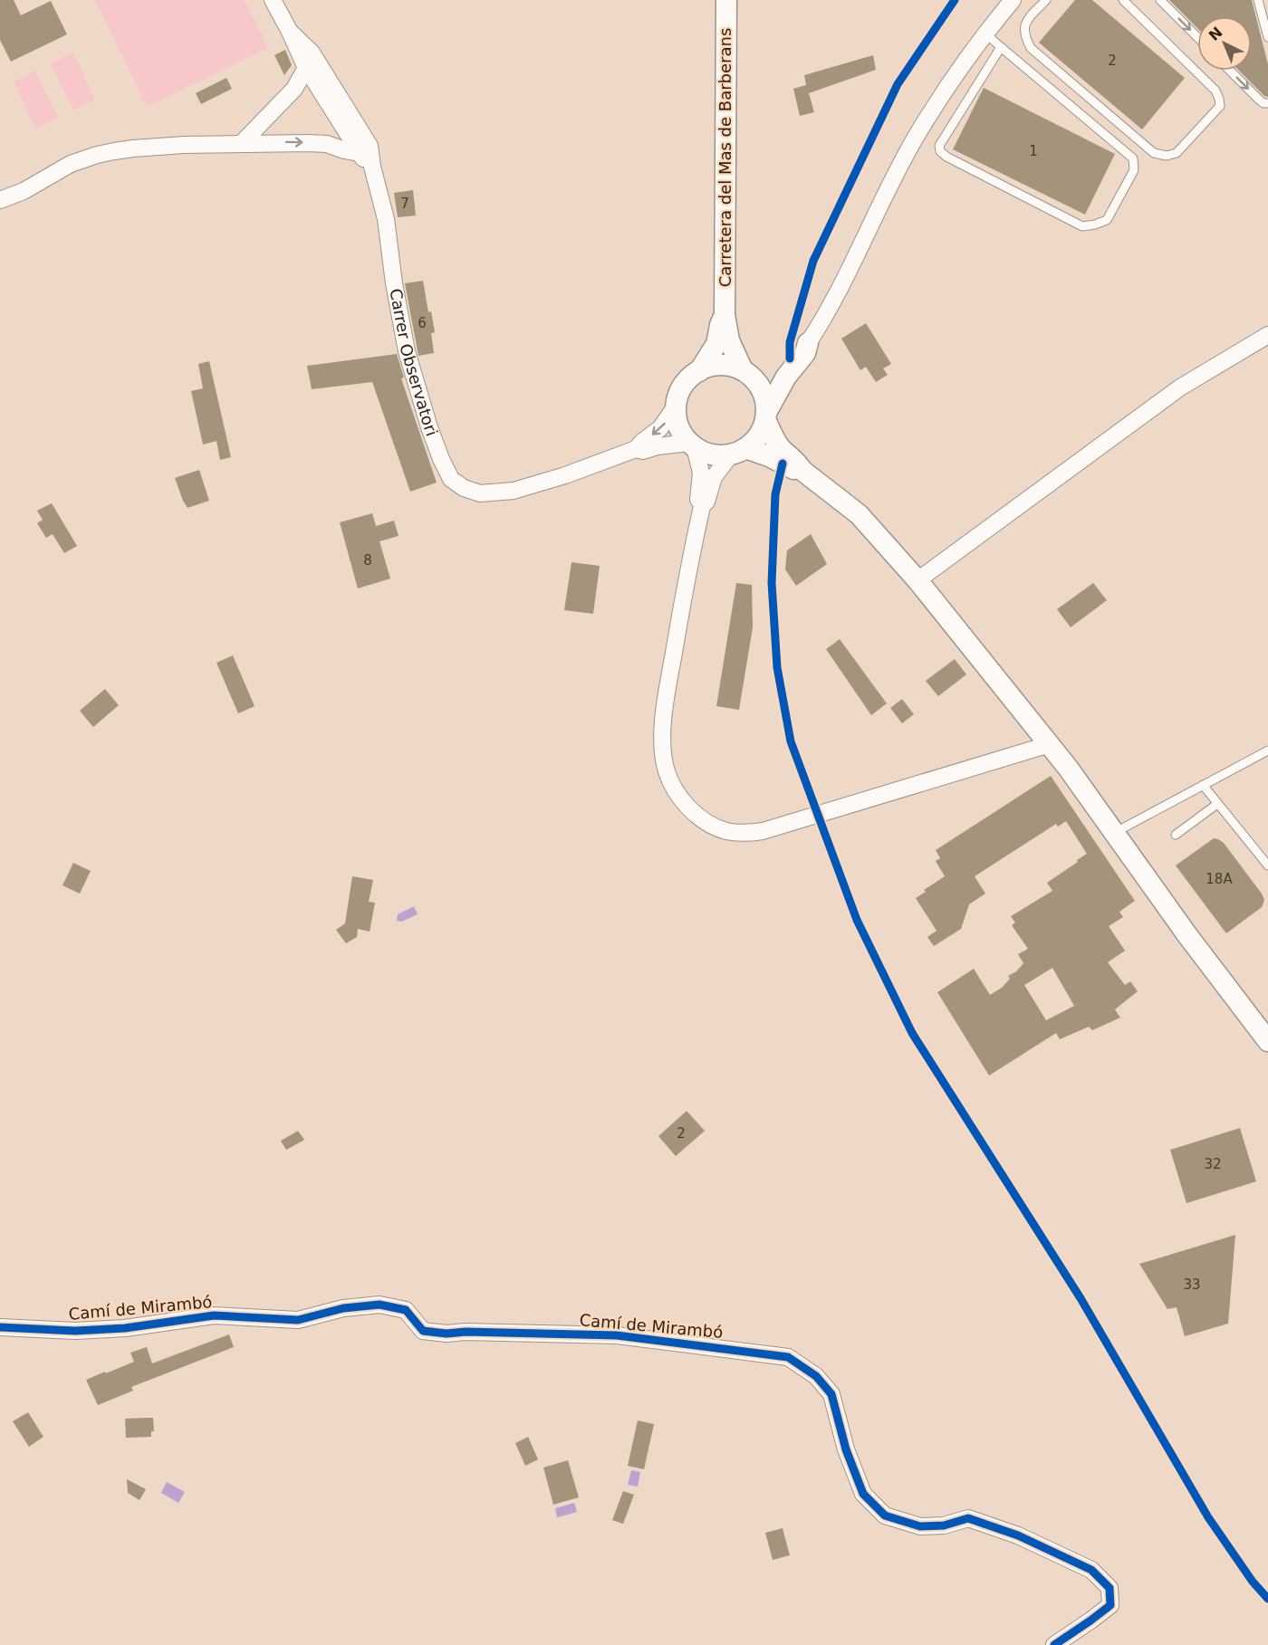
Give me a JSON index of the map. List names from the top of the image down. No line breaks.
{"streets":{"street":["Carretera del Mas de Barberans","Carrer Observatori","Camí de Mirambó"]},"house_numbers":["2","1","7","6","8","18A","2","32","33"],"north":"top left"}
